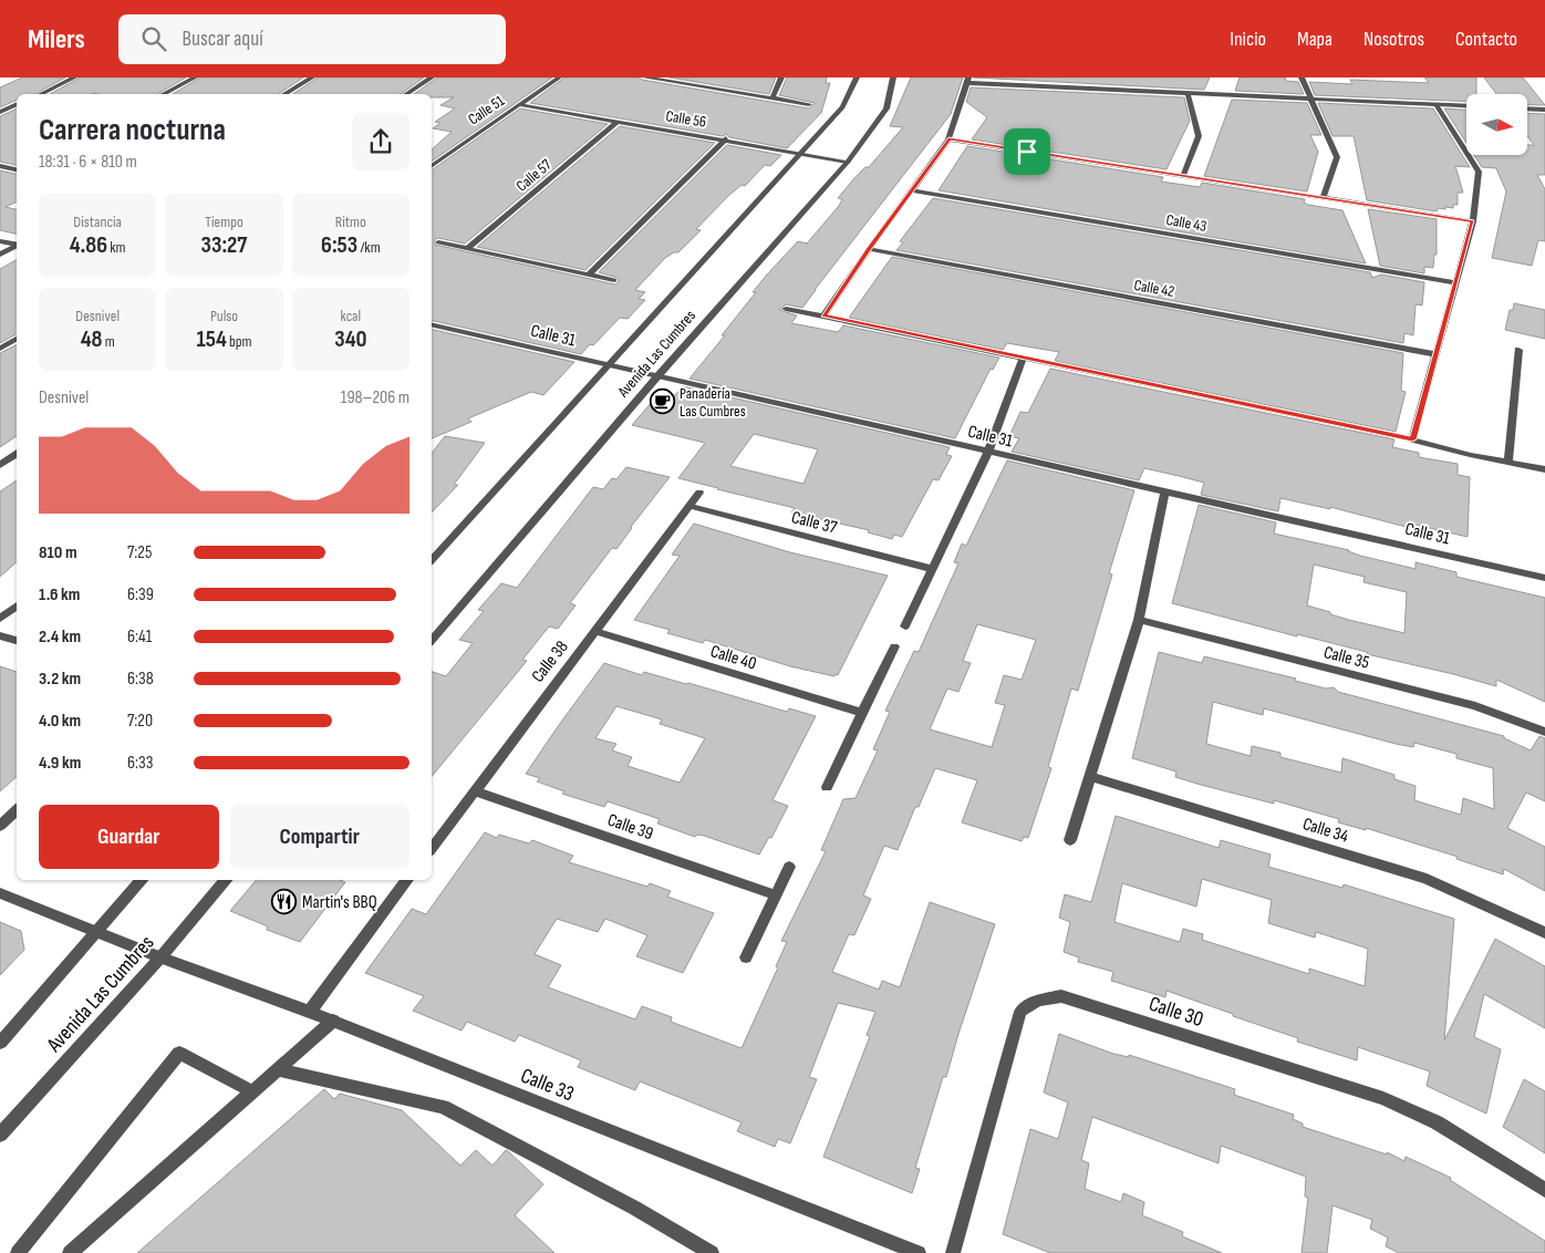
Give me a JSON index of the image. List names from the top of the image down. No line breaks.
{"streets":{"street":["Calle 51","Calle 56","Calle 57","Calle 43","Calle 42","Calle 31","Avenida Las Cumbres","Calle 37","Calle 40","Calle 35","Calle 38","Calle 39","Calle 34","Calle 30","Calle 33"]},"crossings":[["Calle 51","Calle 56"],["Calle 56","Calle 57"],["Calle 56","Avenida Las Cumbres"],["Calle 31","Avenida Las Cumbres"],["Avenida Las Cumbres","Calle 33"],["Calle 37","Calle 38"],["Calle 40","Calle 38"],["Calle 38","Calle 39"]],"places":{"cafe":["Panadería Las Cumbres"],"restaurant":["Martin's BBQ"]},"north":"right","page":{"header":"Milers","search":"Buscar aquí","nav":["Inicio","Mapa","Nosotros","Contacto"],"heading":["Carrera nocturna","18:31 · 6 × 810 m"],"stats":[["Distancia","4.86 km"],["Tiempo","33:27"],["Ritmo","6:53 /km"],["Desnivel","48 m"],["Pulso","154 bpm"],["kcal","340"]],"chart":["Desnivel","198–206 m"],"list":[{"name":"810 m","note":"7:25"},{"name":"1.6 km","note":"6:39"},{"name":"2.4 km","note":"6:41"},{"name":"3.2 km","note":"6:38"},{"name":"4.0 km","note":"7:20"},{"name":"4.9 km","note":"6:33"}],"buttons":["Guardar","Compartir"]}}
